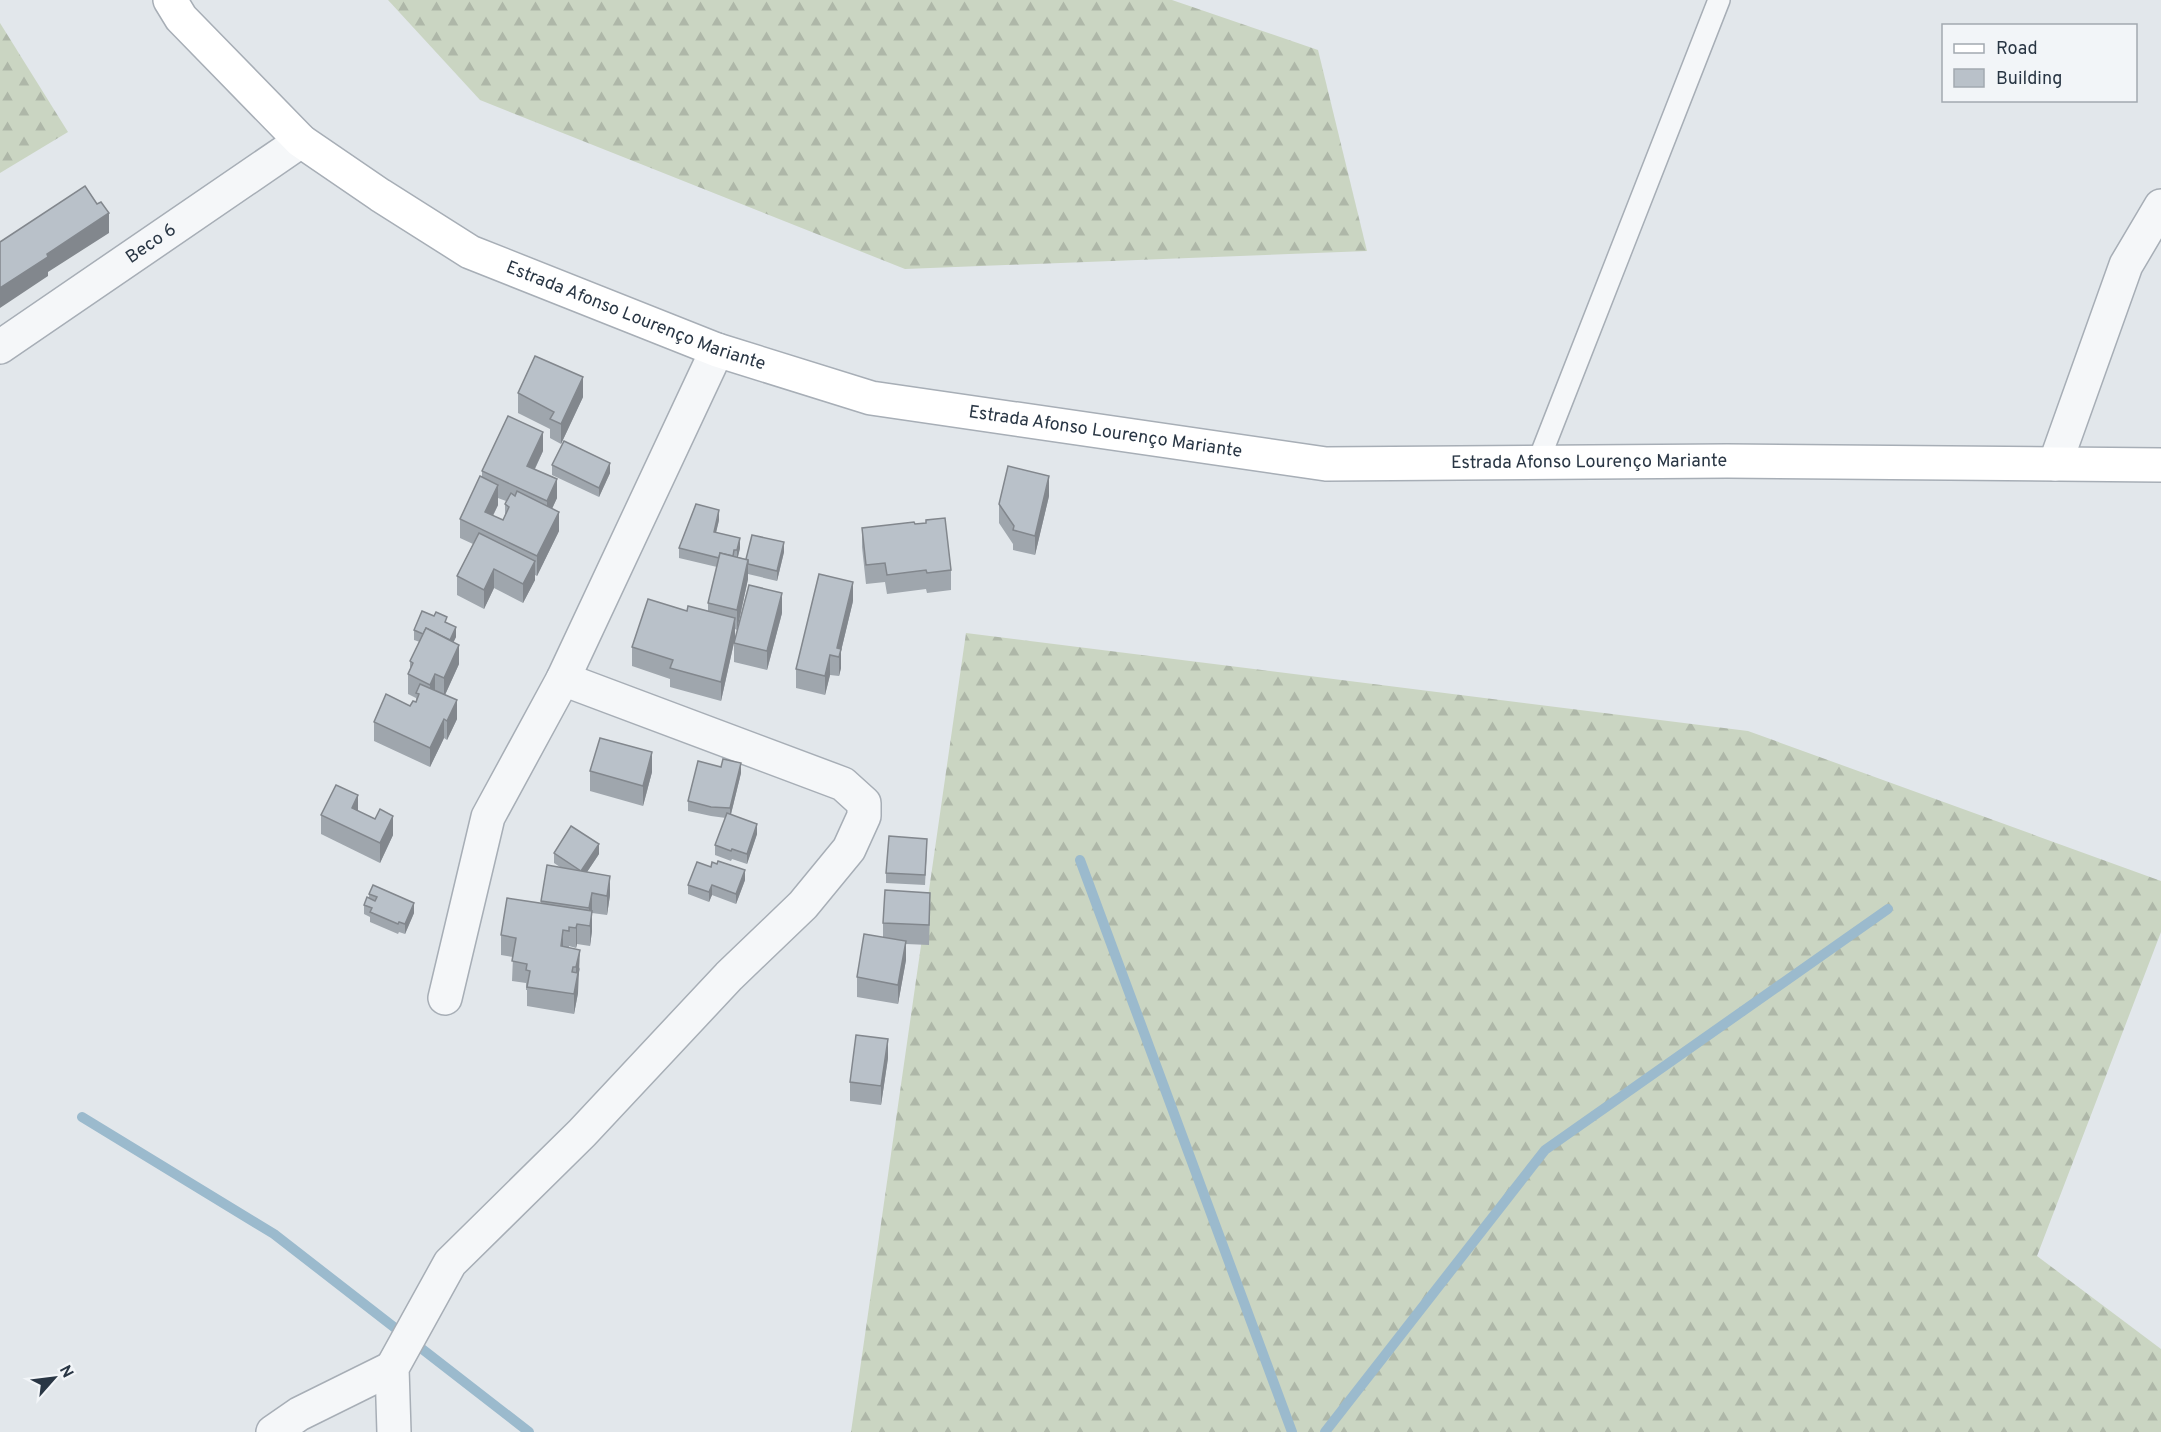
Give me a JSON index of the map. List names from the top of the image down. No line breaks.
{"streets":{"main road":["Estrada Afonso Lourenço Mariante"],"street":["Beco 6"]},"crossings":[["Beco 6","Estrada Afonso Lourenço Mariante"]],"legend":["Road","Building"],"north":"top right"}
